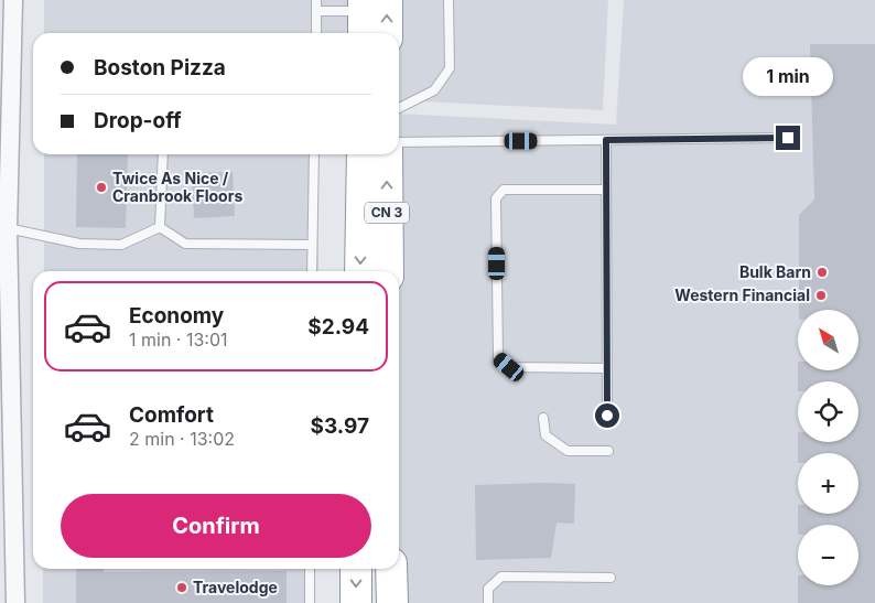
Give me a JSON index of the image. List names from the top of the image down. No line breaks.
{"streets":{"highway":["CN 3"]},"places":["Twice As Nice / Cranbrook Floors","Bulk Barn","Western Financial","Travelodge"],"north":"top left","page":{"banner":["Boston Pizza","Drop-off"],"bubble":"1 min","list":[{"name":"Economy","note":"1 min · 13:01","value":"$2.94"},{"name":"Comfort","note":"2 min · 13:02","value":"$3.97"}],"map_buttons":["+","−"],"buttons":"Confirm"}}
